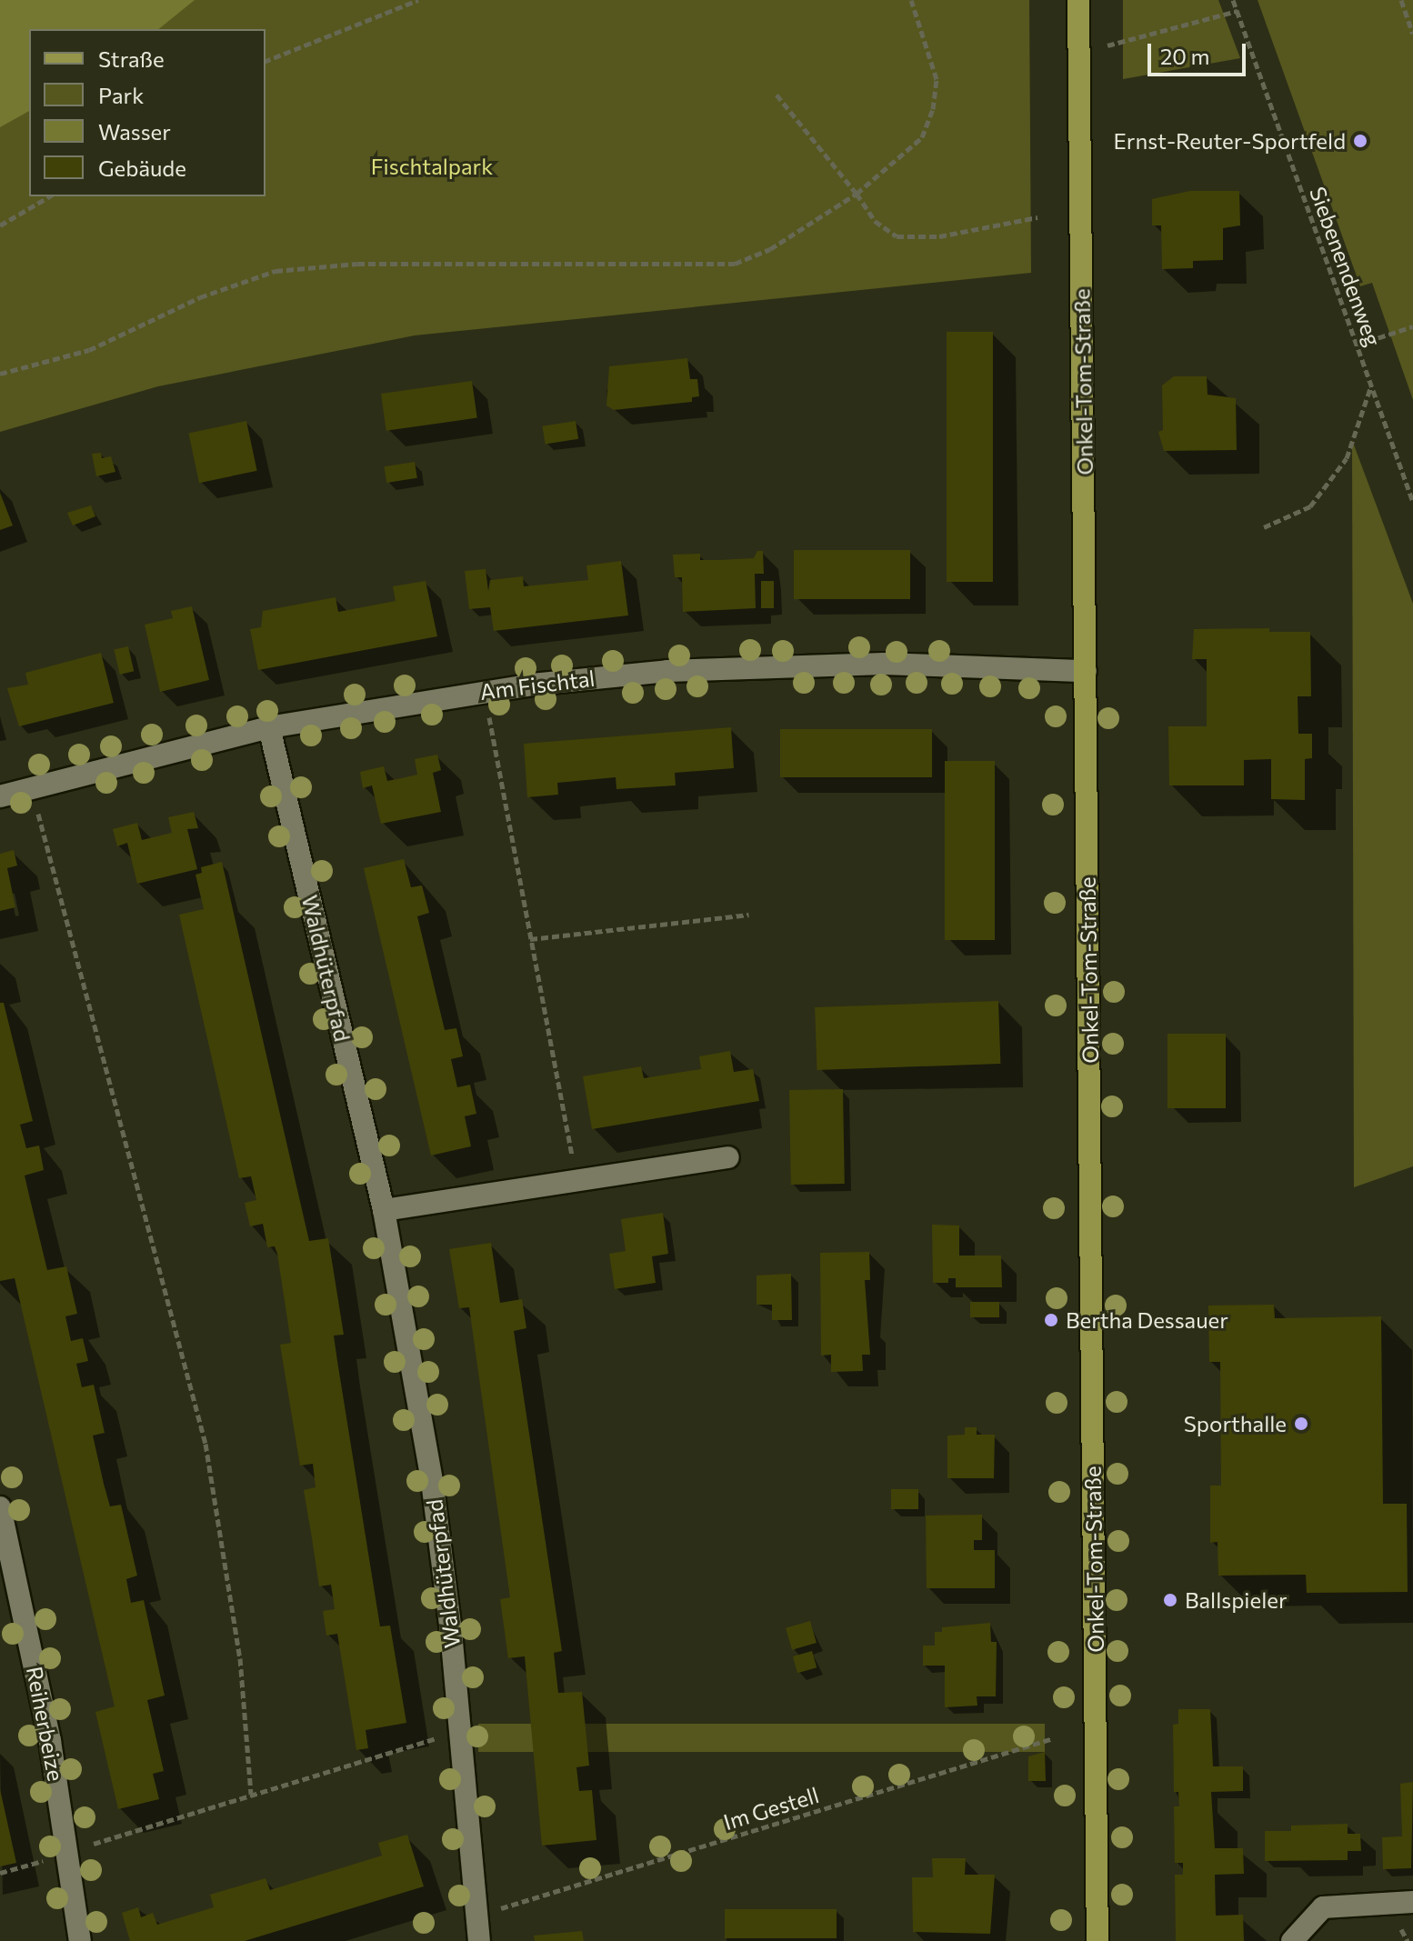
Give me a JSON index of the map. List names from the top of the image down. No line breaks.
{"streets":{"main road":["Onkel-Tom-Straße"],"street":["Am Fischtal","Waldhüterpfad","Reiherbeize"],"path":["Siebenendenweg","Im Gestell"]},"crossings":[["Onkel-Tom-Straße","Am Fischtal"],["Am Fischtal","Waldhüterpfad"]],"parks":["Fischtalpark"],"places":["Ernst-Reuter-Sportfeld","Bertha Dessauer","Sporthalle","Ballspieler"],"legend":["Straße","Park","Wasser","Gebäude"],"scale_bar":"20 m"}
